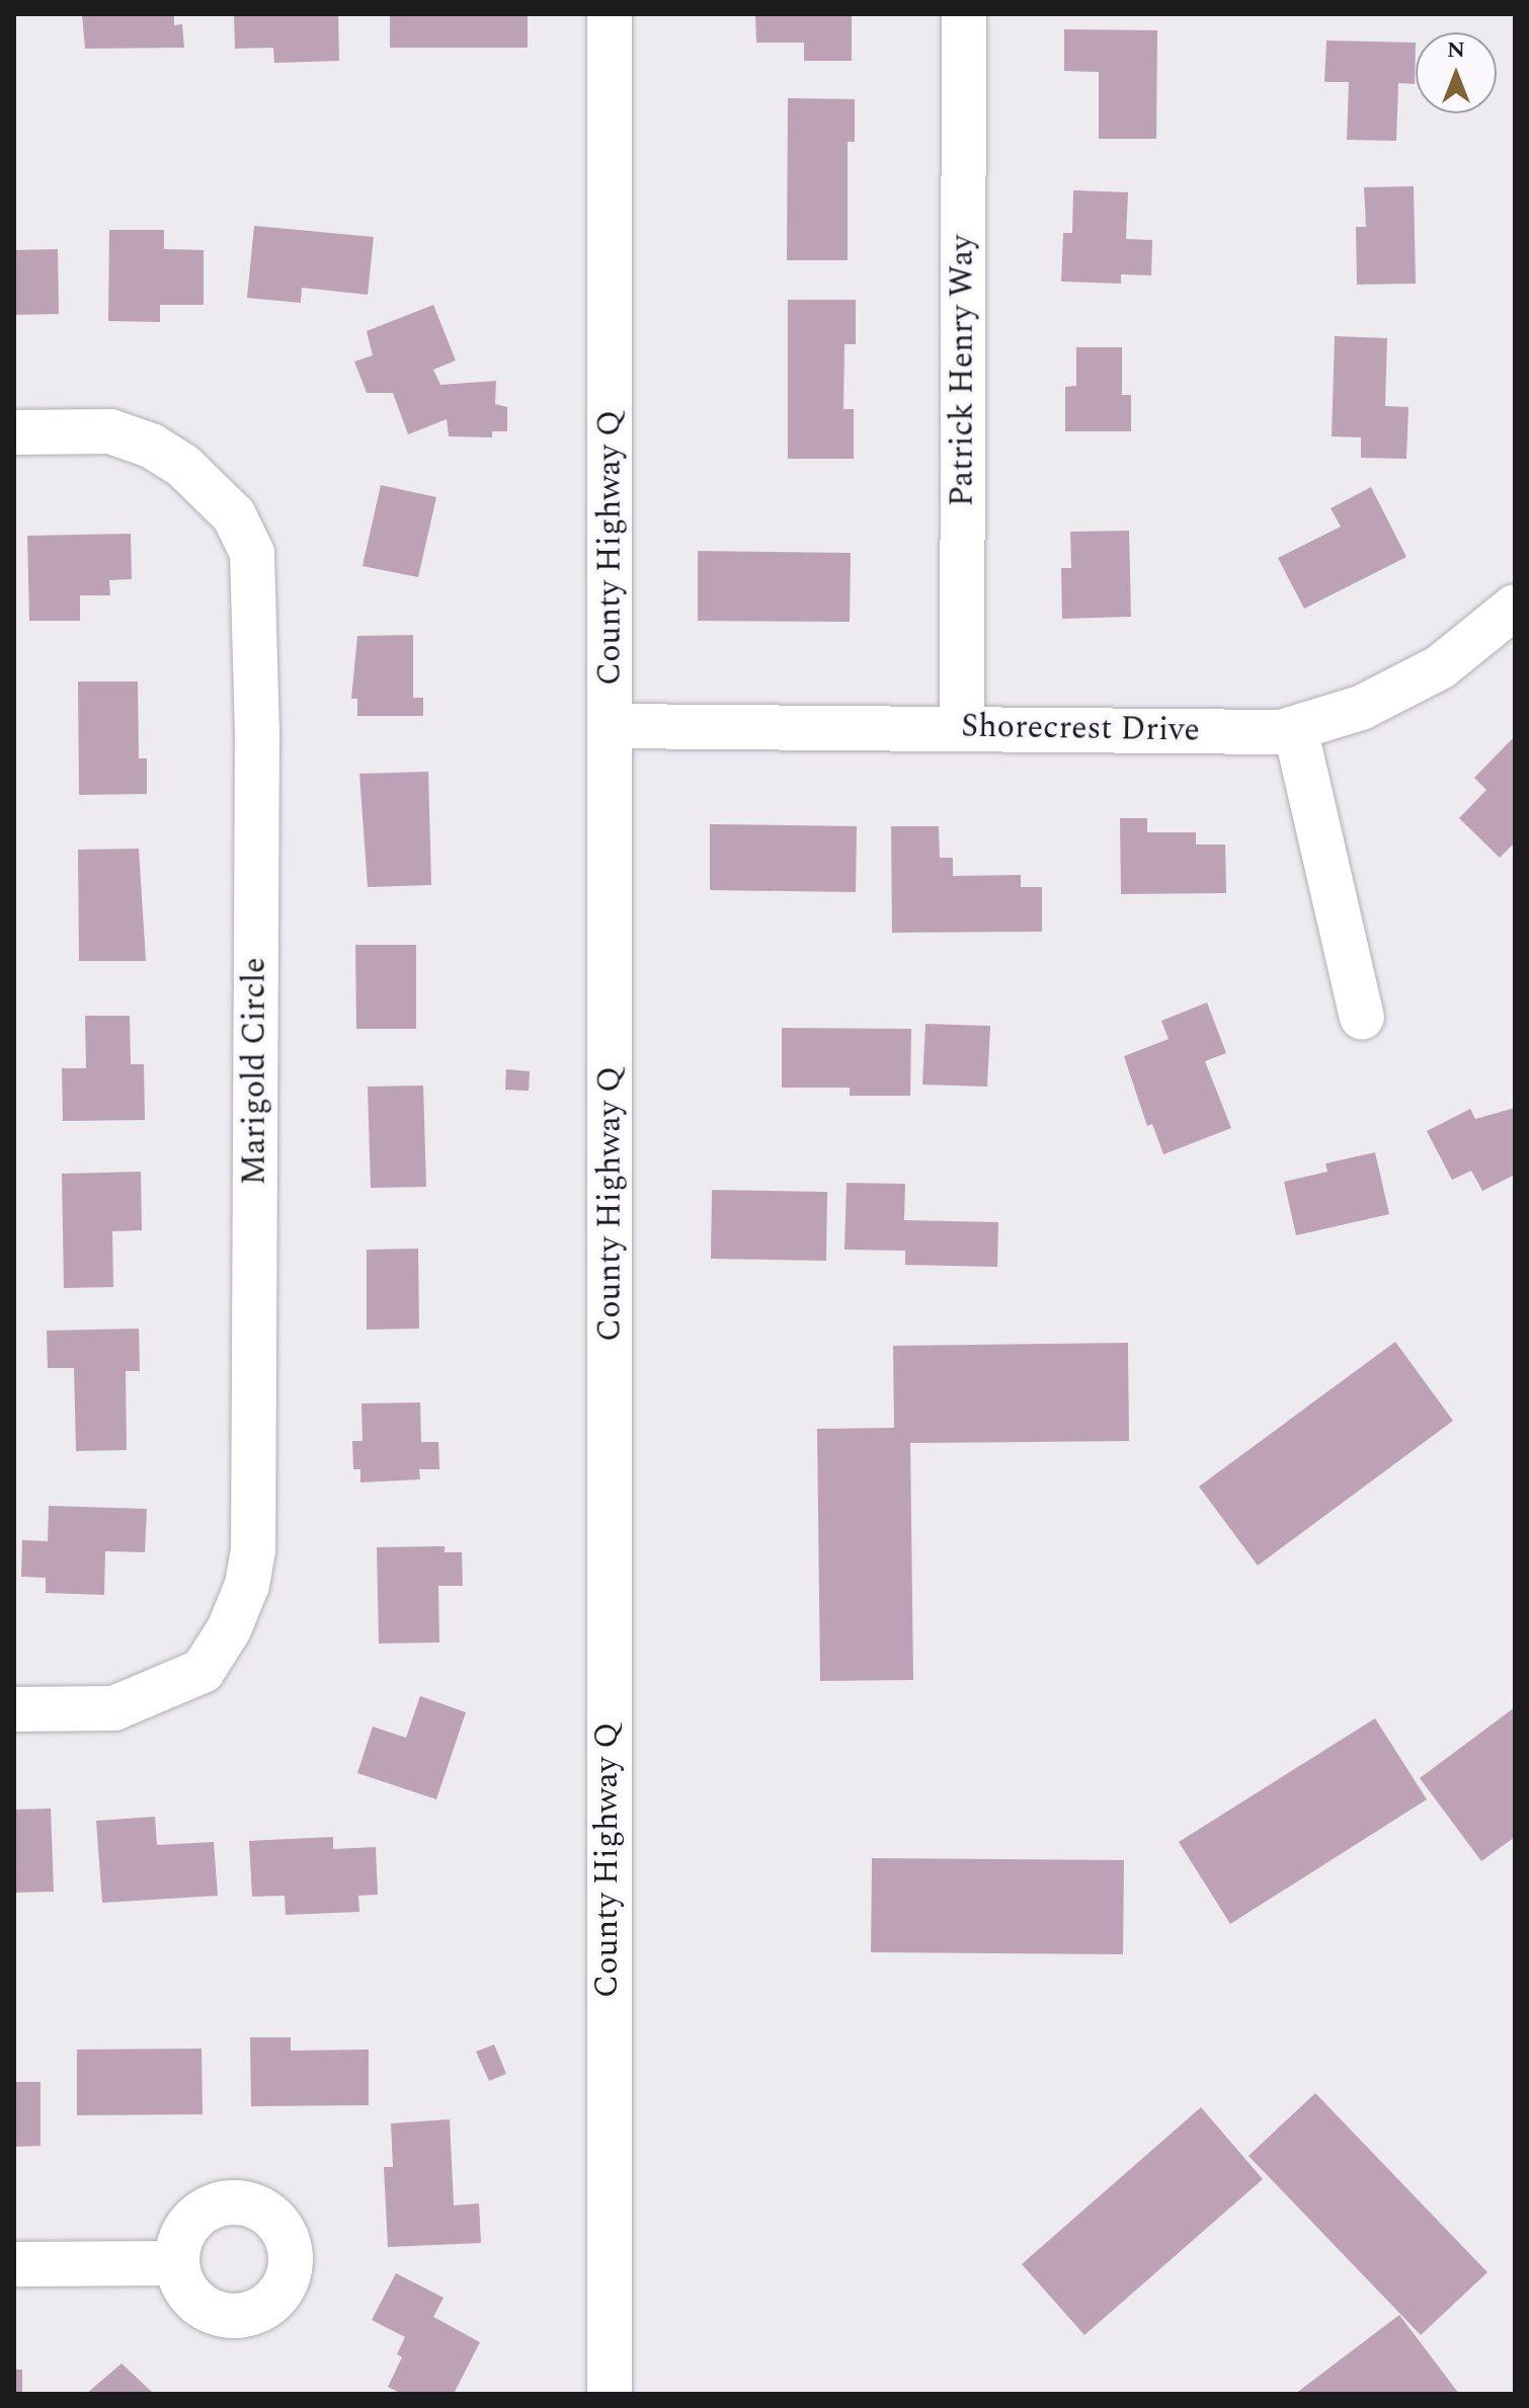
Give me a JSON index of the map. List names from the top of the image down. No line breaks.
{"streets":{"street":["Patrick Henry Way","County Highway Q","Shorecrest Drive","Marigold Circle"]},"crossings":[["Patrick Henry Way","Shorecrest Drive"],["County Highway Q","Shorecrest Drive"]],"north":"top"}
